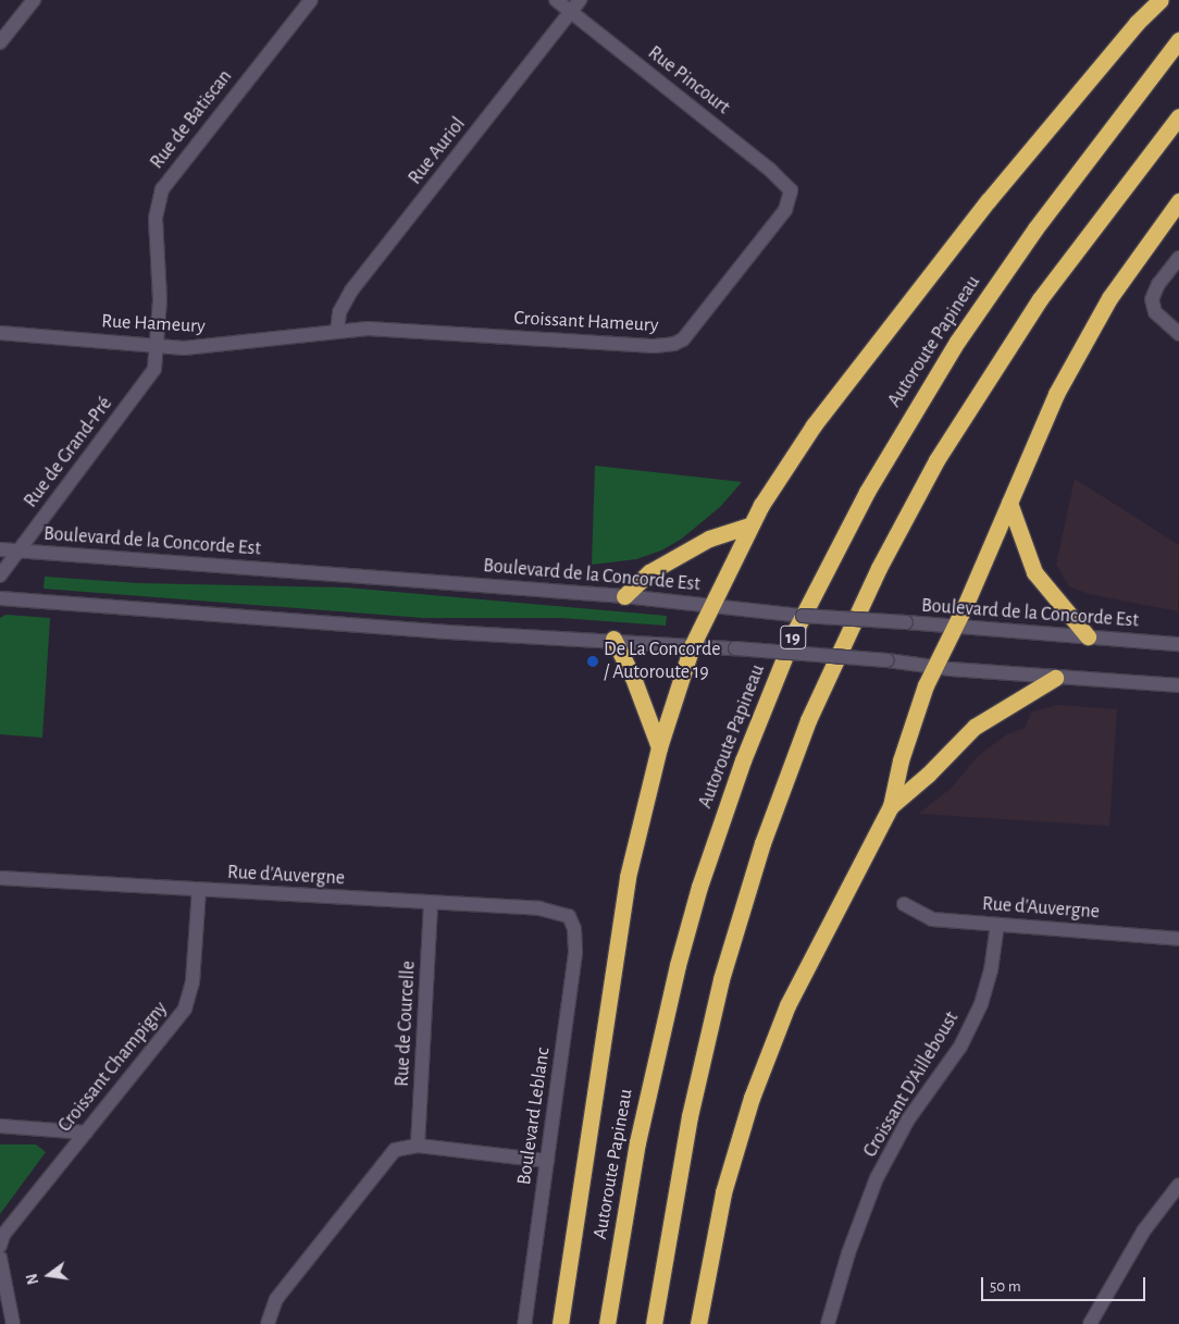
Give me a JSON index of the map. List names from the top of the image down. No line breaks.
{"streets":{"highway":["Autoroute Papineau","19"],"street":["Rue Pincourt","Rue de Batiscan","Rue Auriol","Croissant Hameury","Rue Hameury","Rue de Grand-Pré","Boulevard de la Concorde Est","Rue d'Auvergne","Rue de Courcelle","Croissant Champigny","Croissant D'Ailleboust","Boulevard Leblanc"]},"crossings":[["Rue Pincourt","Rue Auriol"],["Rue Pincourt","Croissant Hameury"],["Rue de Batiscan","Rue Hameury"],["Rue de Batiscan","Rue de Grand-Pré"],["Rue Auriol","Croissant Hameury"],["Rue Auriol","Rue Hameury"],["Croissant Hameury","Rue Hameury"],["Rue Hameury","Rue de Grand-Pré"],["Rue de Grand-Pré","Boulevard de la Concorde Est"],["Rue d'Auvergne","Rue de Courcelle"],["Rue d'Auvergne","Croissant Champigny"],["Rue d'Auvergne","Croissant D'Ailleboust"],["Rue d'Auvergne","Boulevard Leblanc"]],"places":["De La Concorde / Autoroute 19"],"scale_bar":"50 m","north":"left"}
